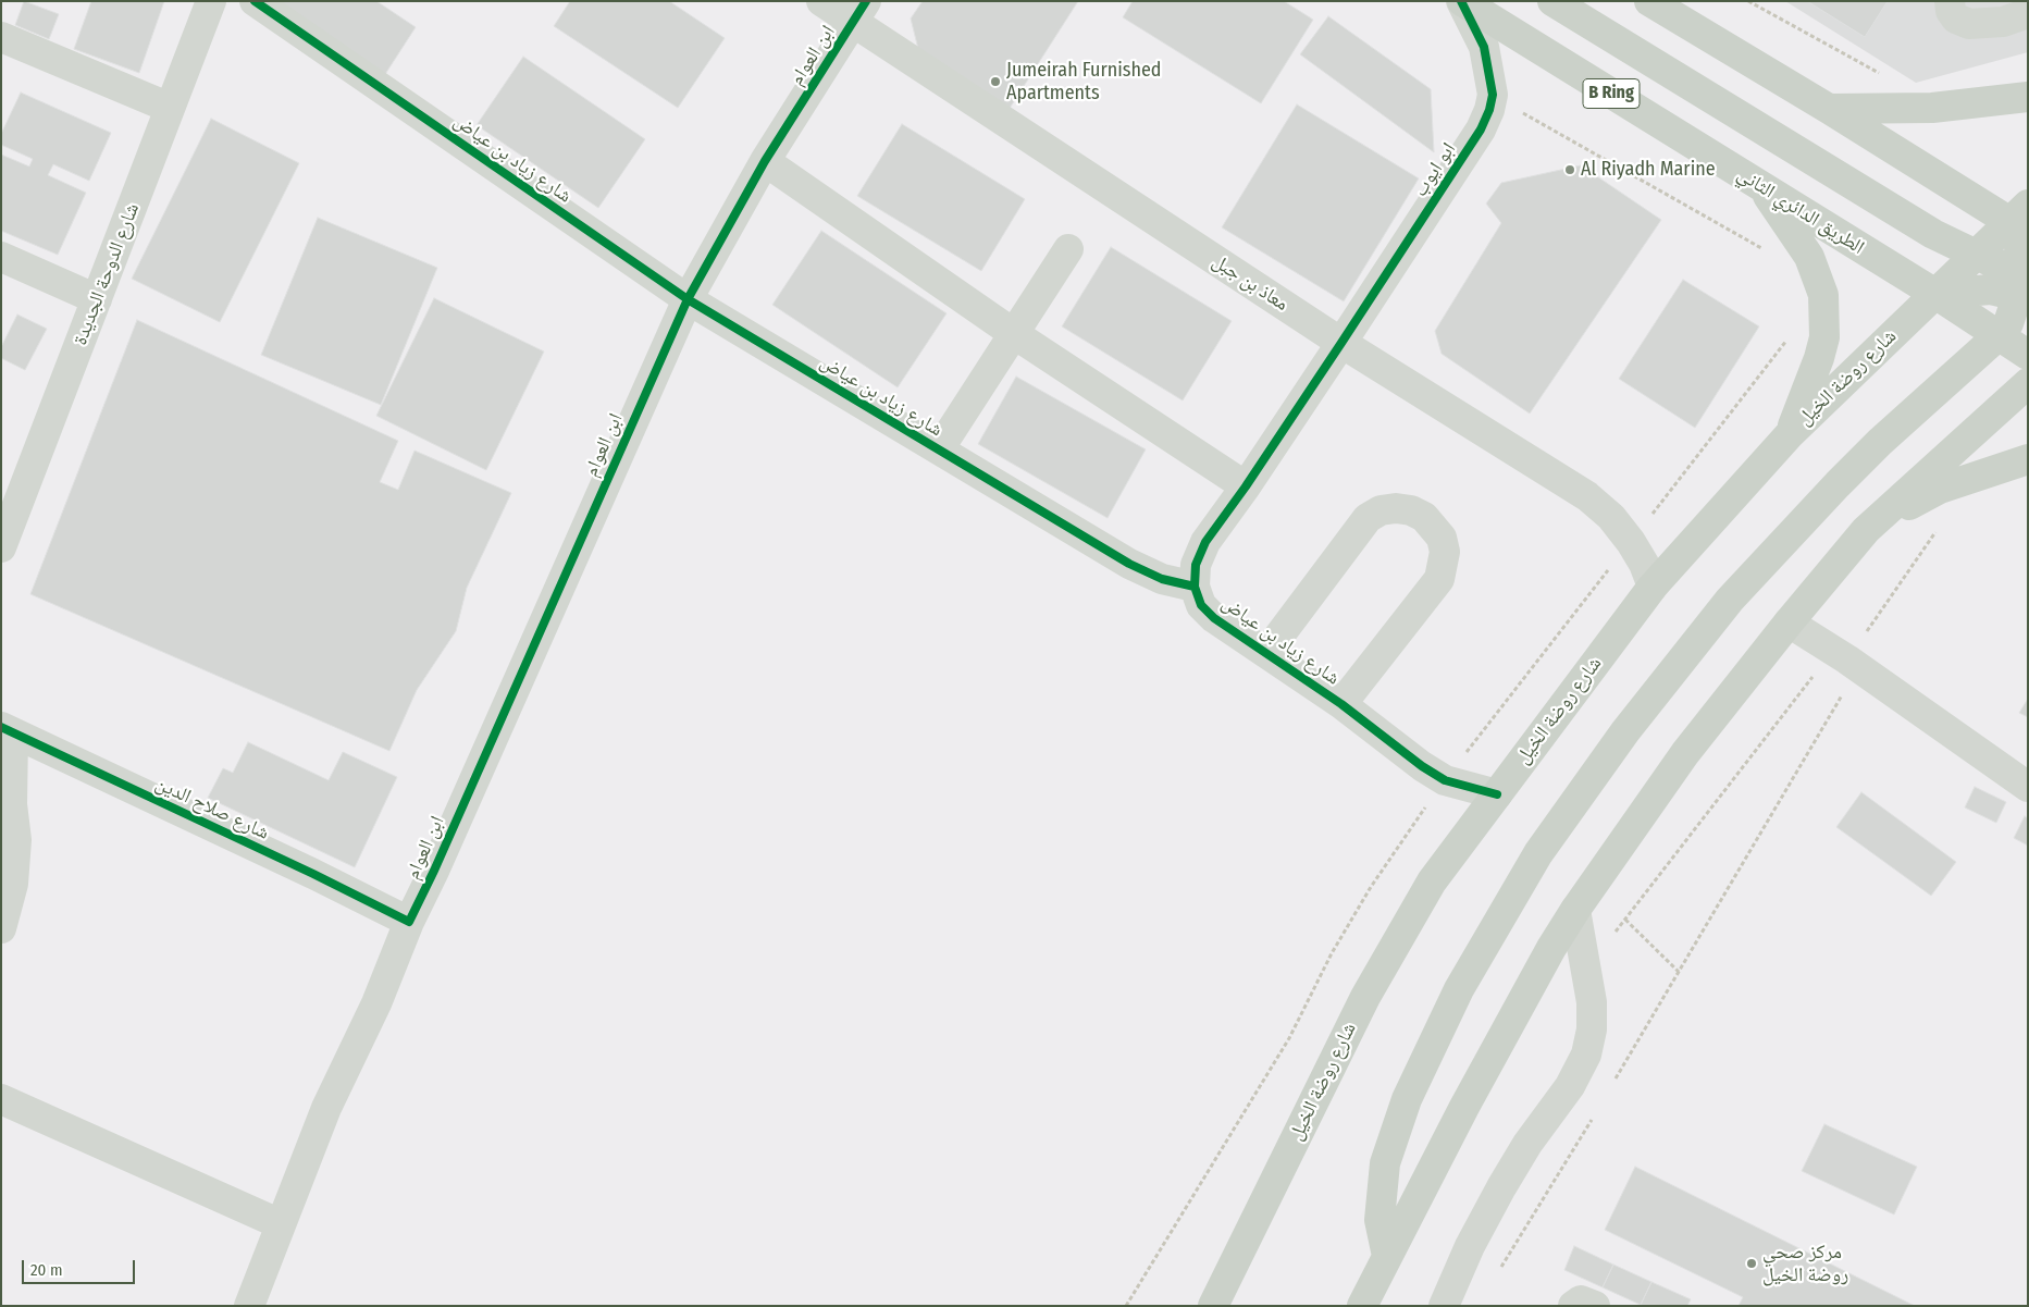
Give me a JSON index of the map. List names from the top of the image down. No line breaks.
{"streets":{"main road":["B Ring","الطريق الدائري الثاني","شارع روضة الخيل"],"street":["ابن العوام","شارع زياد بن عياض","ابو ايوب","شارع الدوحة الجديدة","معاذ بن جبل","شارع صلاح الدين"]},"crossings":[["ابن العوام","شارع زياد بن عياض"],["ابن العوام","معاذ بن جبل"],["ابن العوام","شارع صلاح الدين"],["شارع زياد بن عياض","ابو ايوب"],["شارع زياد بن عياض","شارع روضة الخيل"],["ابو ايوب","الطريق الدائري الثاني"],["ابو ايوب","معاذ بن جبل"],["الطريق الدائري الثاني","شارع روضة الخيل"],["معاذ بن جبل","شارع روضة الخيل"]],"places":["Jumeirah Furnished Apartments","Al Riyadh Marine","مركز صحي روضة الخيل"],"scale_bar":"20 m"}
